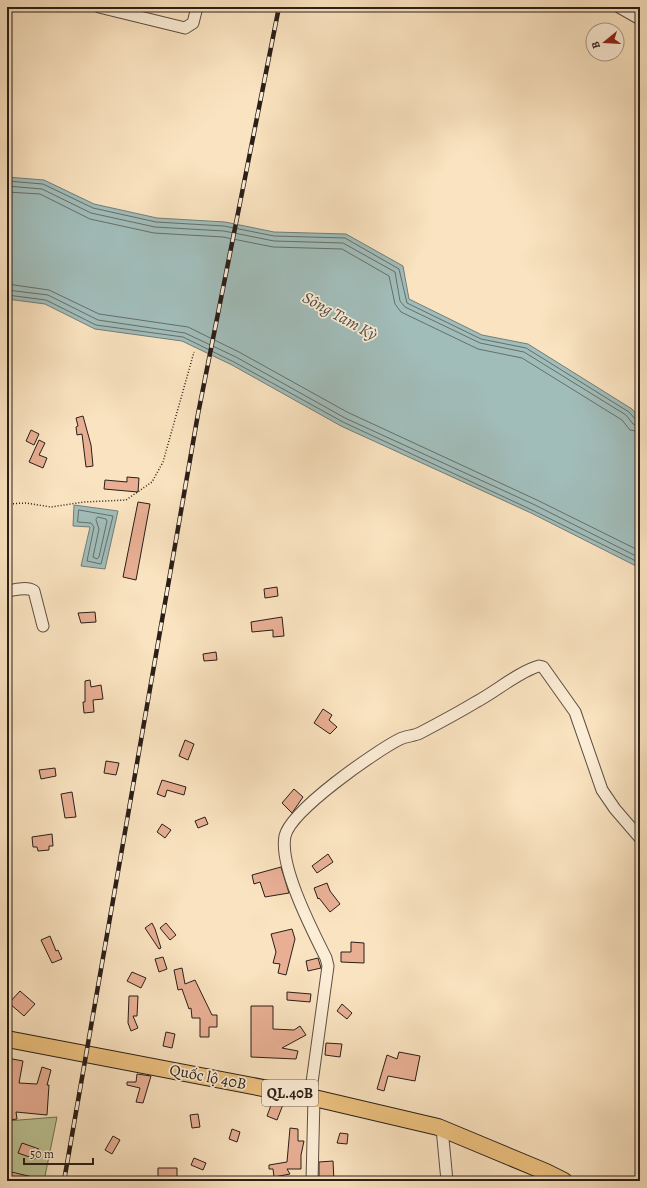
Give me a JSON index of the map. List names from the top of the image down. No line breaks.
{"streets":{"highway":["Quốc lộ 40B","QL.40B"]},"water":["Sông Tam Kỳ"],"scale_bar":"50 m","north":"left"}
